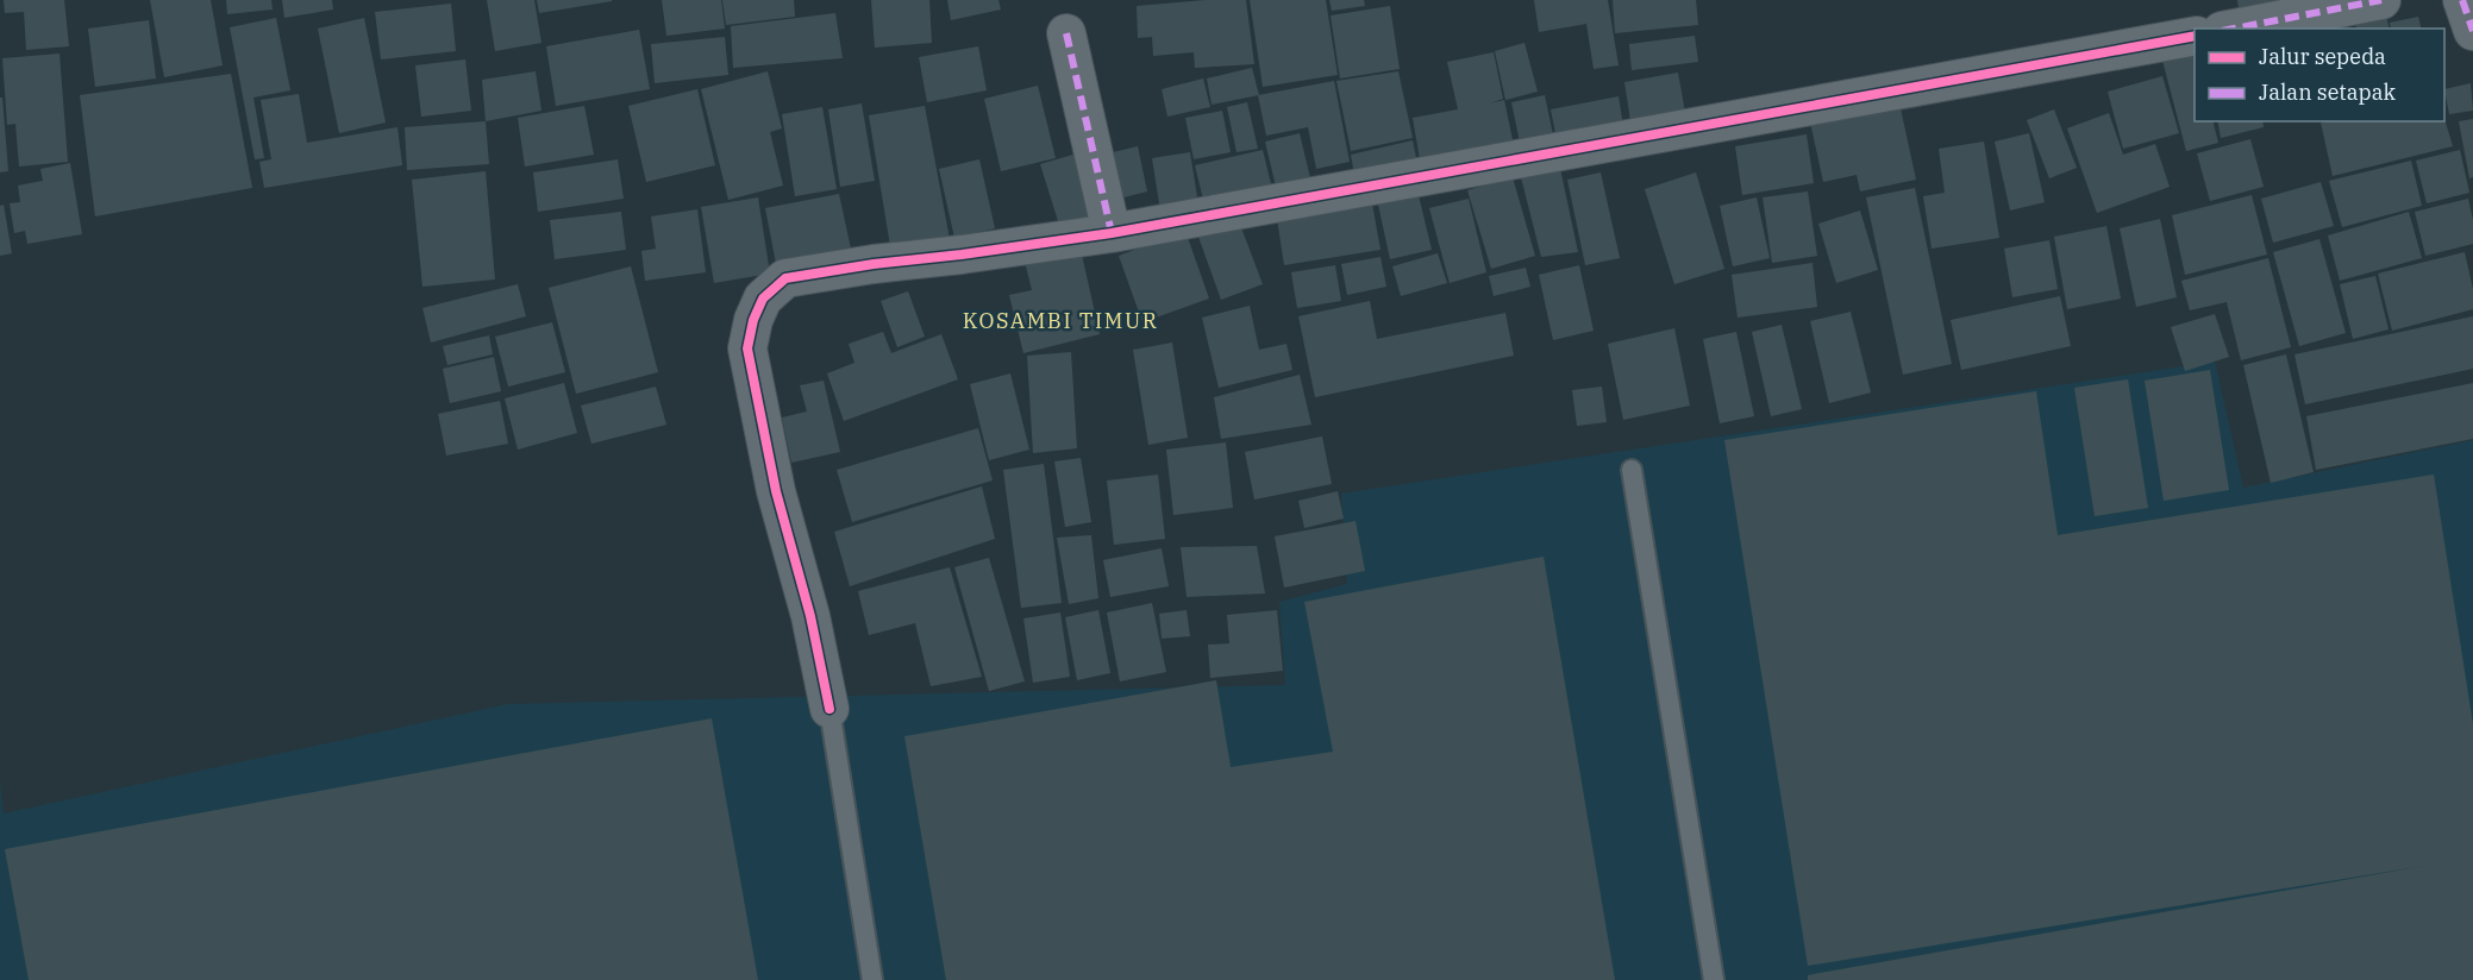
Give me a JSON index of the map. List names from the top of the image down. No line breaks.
{"districts":["KOSAMBI TIMUR"],"legend":["Jalur sepeda","Jalan setapak"]}
